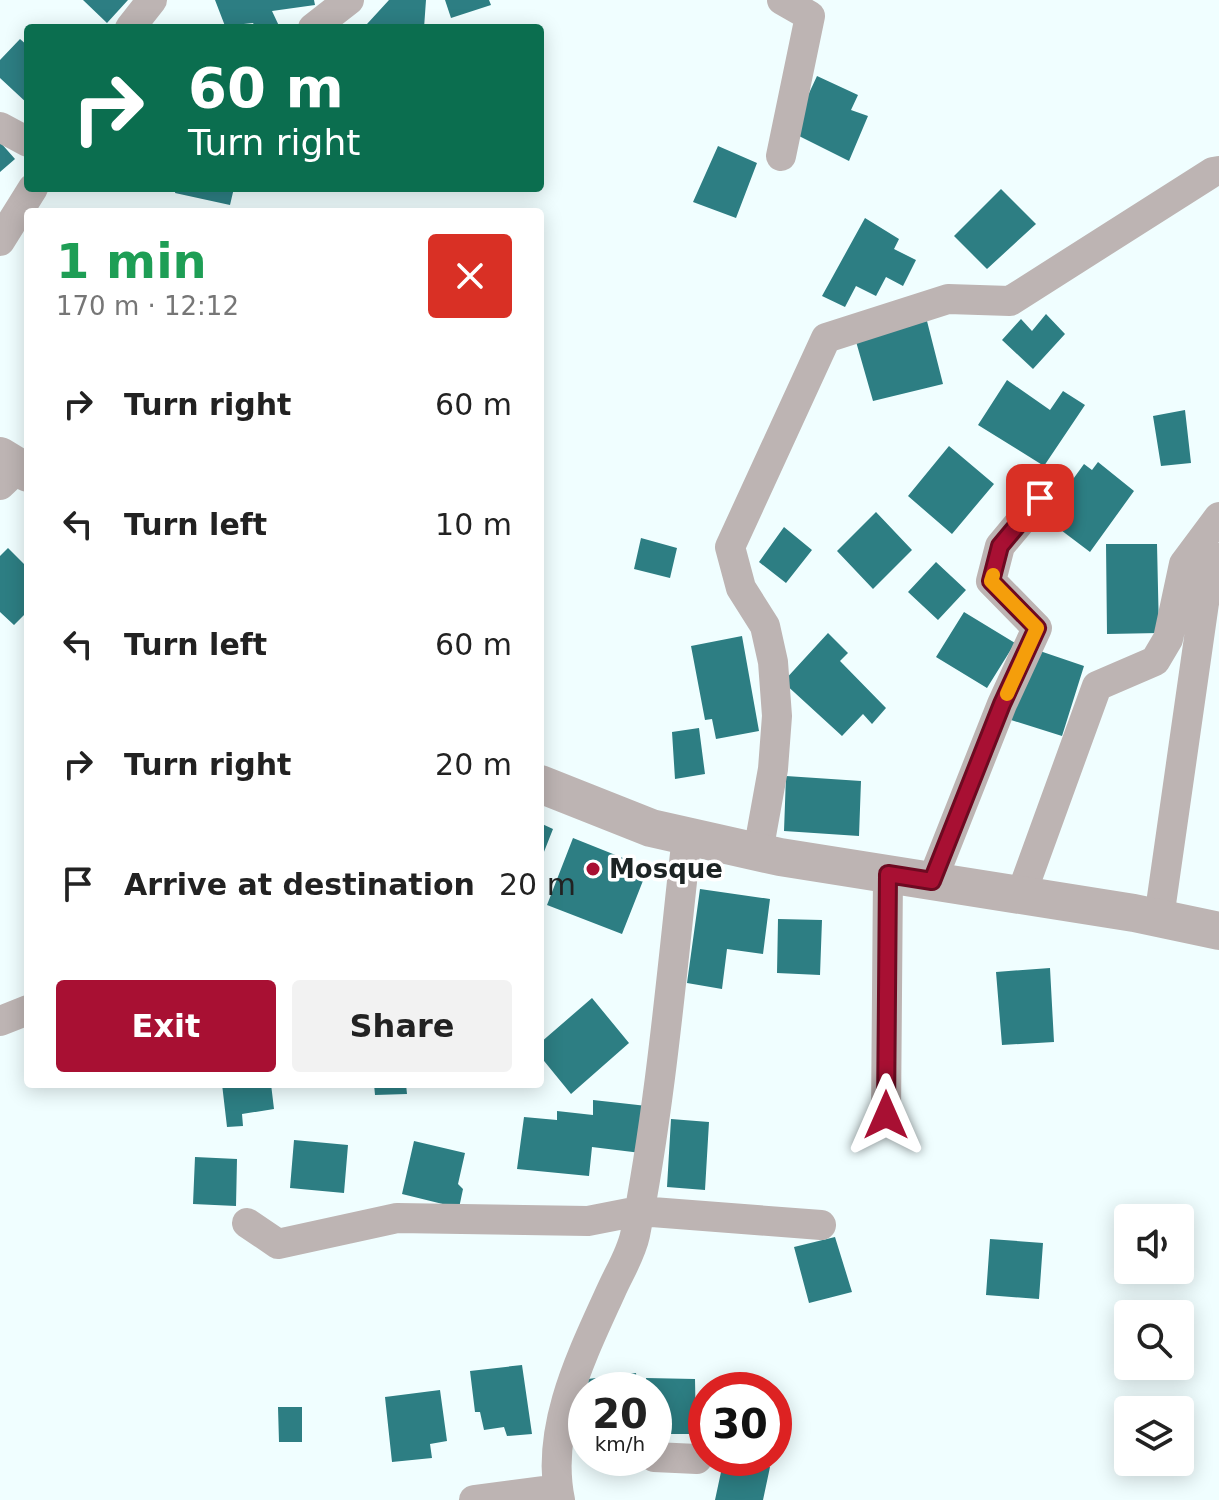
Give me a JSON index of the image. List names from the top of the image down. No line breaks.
{"places":["Mosque"],"page":{"turn":["60 m","Turn right"],"heading":["1 min","170 m · 12:12"],"list":[{"name":"Turn right","value":"60 m"},{"name":"Turn left","value":"10 m"},{"name":"Turn left","value":"60 m"},{"name":"Turn right","value":"20 m"},{"name":"Arrive at destination","value":"20 m"}],"buttons":["Exit","Share"],"speed":"20 km/h","limit":"30"}}
